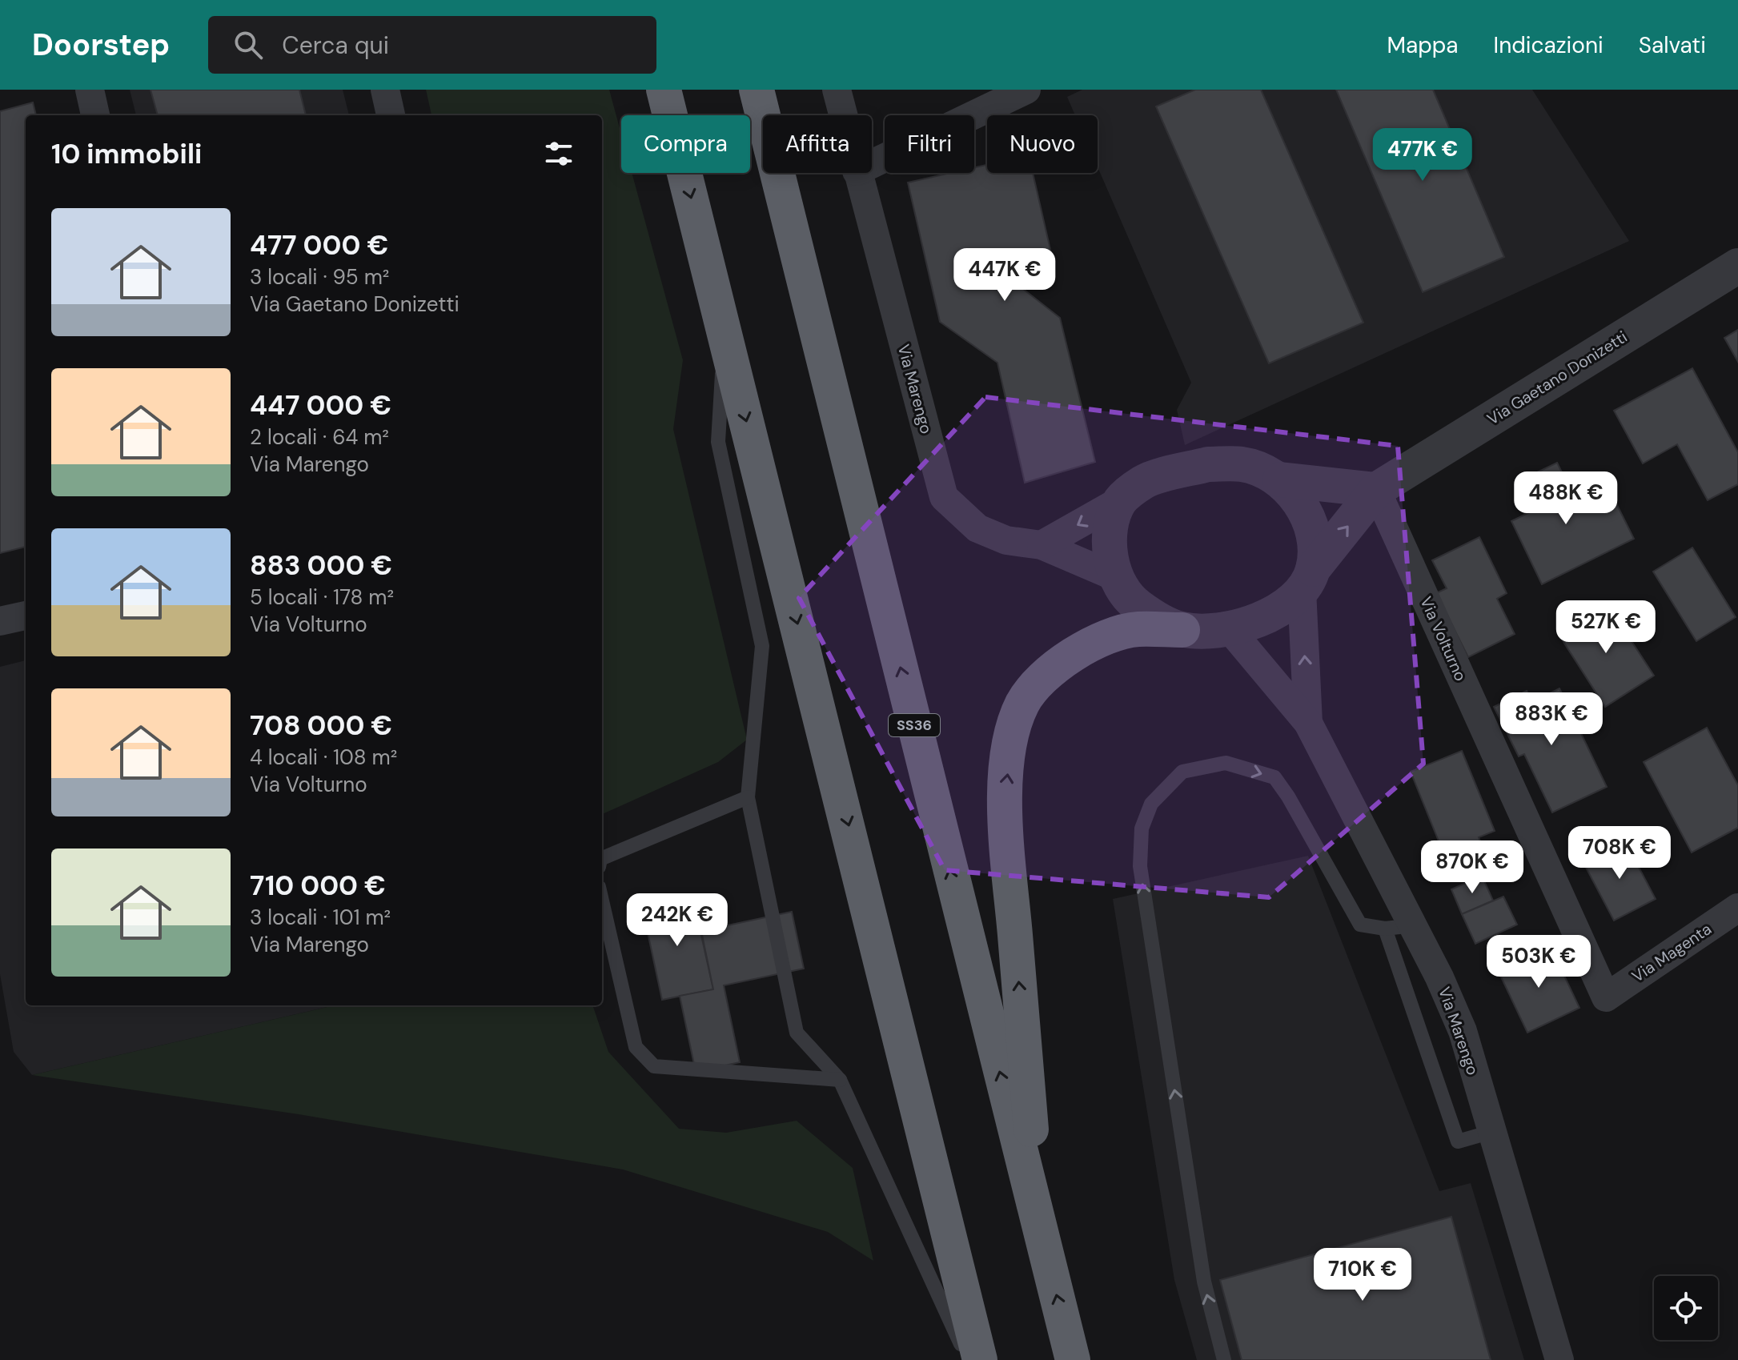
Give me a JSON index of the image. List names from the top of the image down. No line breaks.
{"streets":{"highway":["SS36"],"street":["Via Gaetano Donizetti","Via Marengo","Via Volturno","Via Magenta"]},"crossings":[["Via Gaetano Donizetti","Via Marengo"],["Via Gaetano Donizetti","Via Volturno"],["Via Volturno","Via Magenta"]],"page":{"header":"Doorstep","search":"Cerca qui","nav":["Mappa","Indicazioni","Salvati"],"chip":["Compra","Affitta","Filtri","Nuovo"],"heading":"10 immobili","price":["477K €","447K €","488K €","527K €","883K €","708K €","870K €","242K €","503K €","710K €"],"list":[{"name":"477 000 €","note":"3 locali · 95 m² · Via Gaetano Donizetti"},{"name":"447 000 €","note":"2 locali · 64 m² · Via Marengo"},{"name":"883 000 €","note":"5 locali · 178 m² · Via Volturno"},{"name":"708 000 €","note":"4 locali · 108 m² · Via Volturno"},{"name":"710 000 €","note":"3 locali · 101 m² · Via Marengo"}]}}
